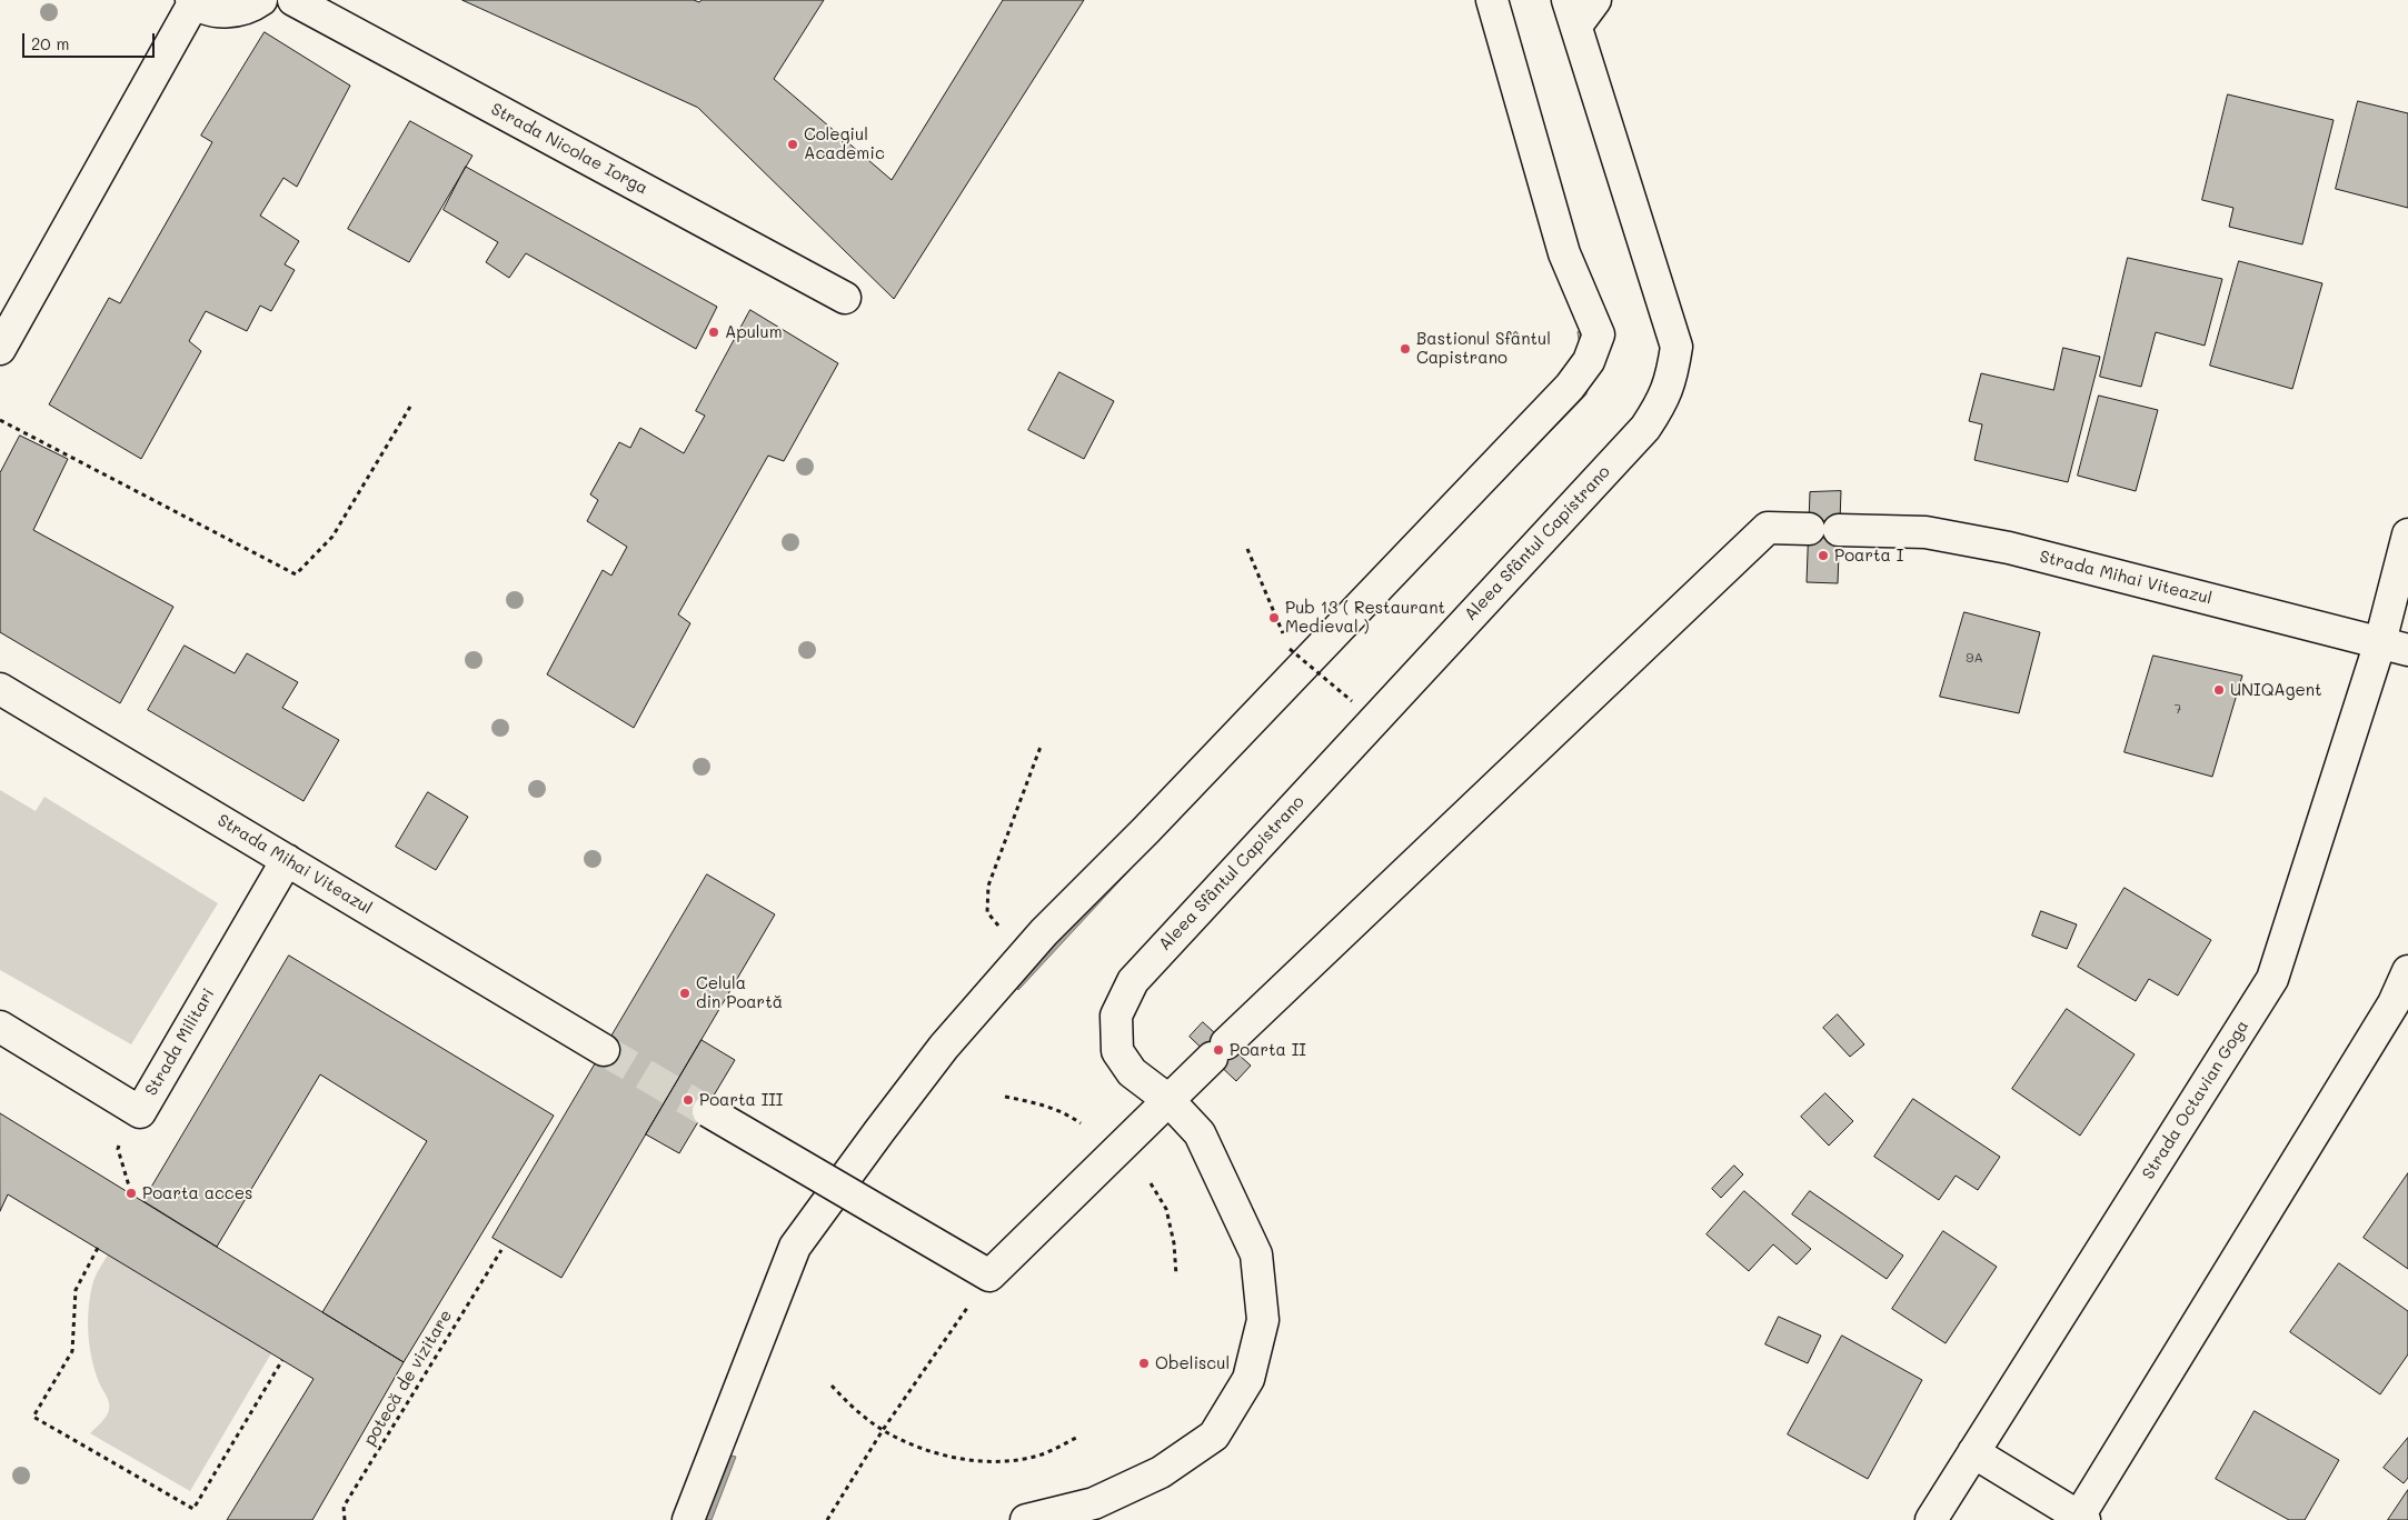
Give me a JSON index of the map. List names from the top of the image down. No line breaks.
{"streets":{"street":["Strada Nicolae Iorga","Aleea Sfântul Capistrano","Strada Mihai Viteazul","Strada Militari","Strada Octavian Goga"],"path":["potecă de vizitare"]},"crossings":[["Strada Mihai Viteazul","Strada Militari"],["Strada Mihai Viteazul","Strada Octavian Goga"]],"places":["Colegiul Academic","Apulum","Bastionul Sfântul Capistrano","Poarta I","Pub 13 ( Restaurant Medieval )","UNIQAgent","Celula din Poartă","Poarta II","Poarta III","Poarta acces","Obeliscul"],"house_numbers":["9A","7"],"scale_bar":"20 m"}
